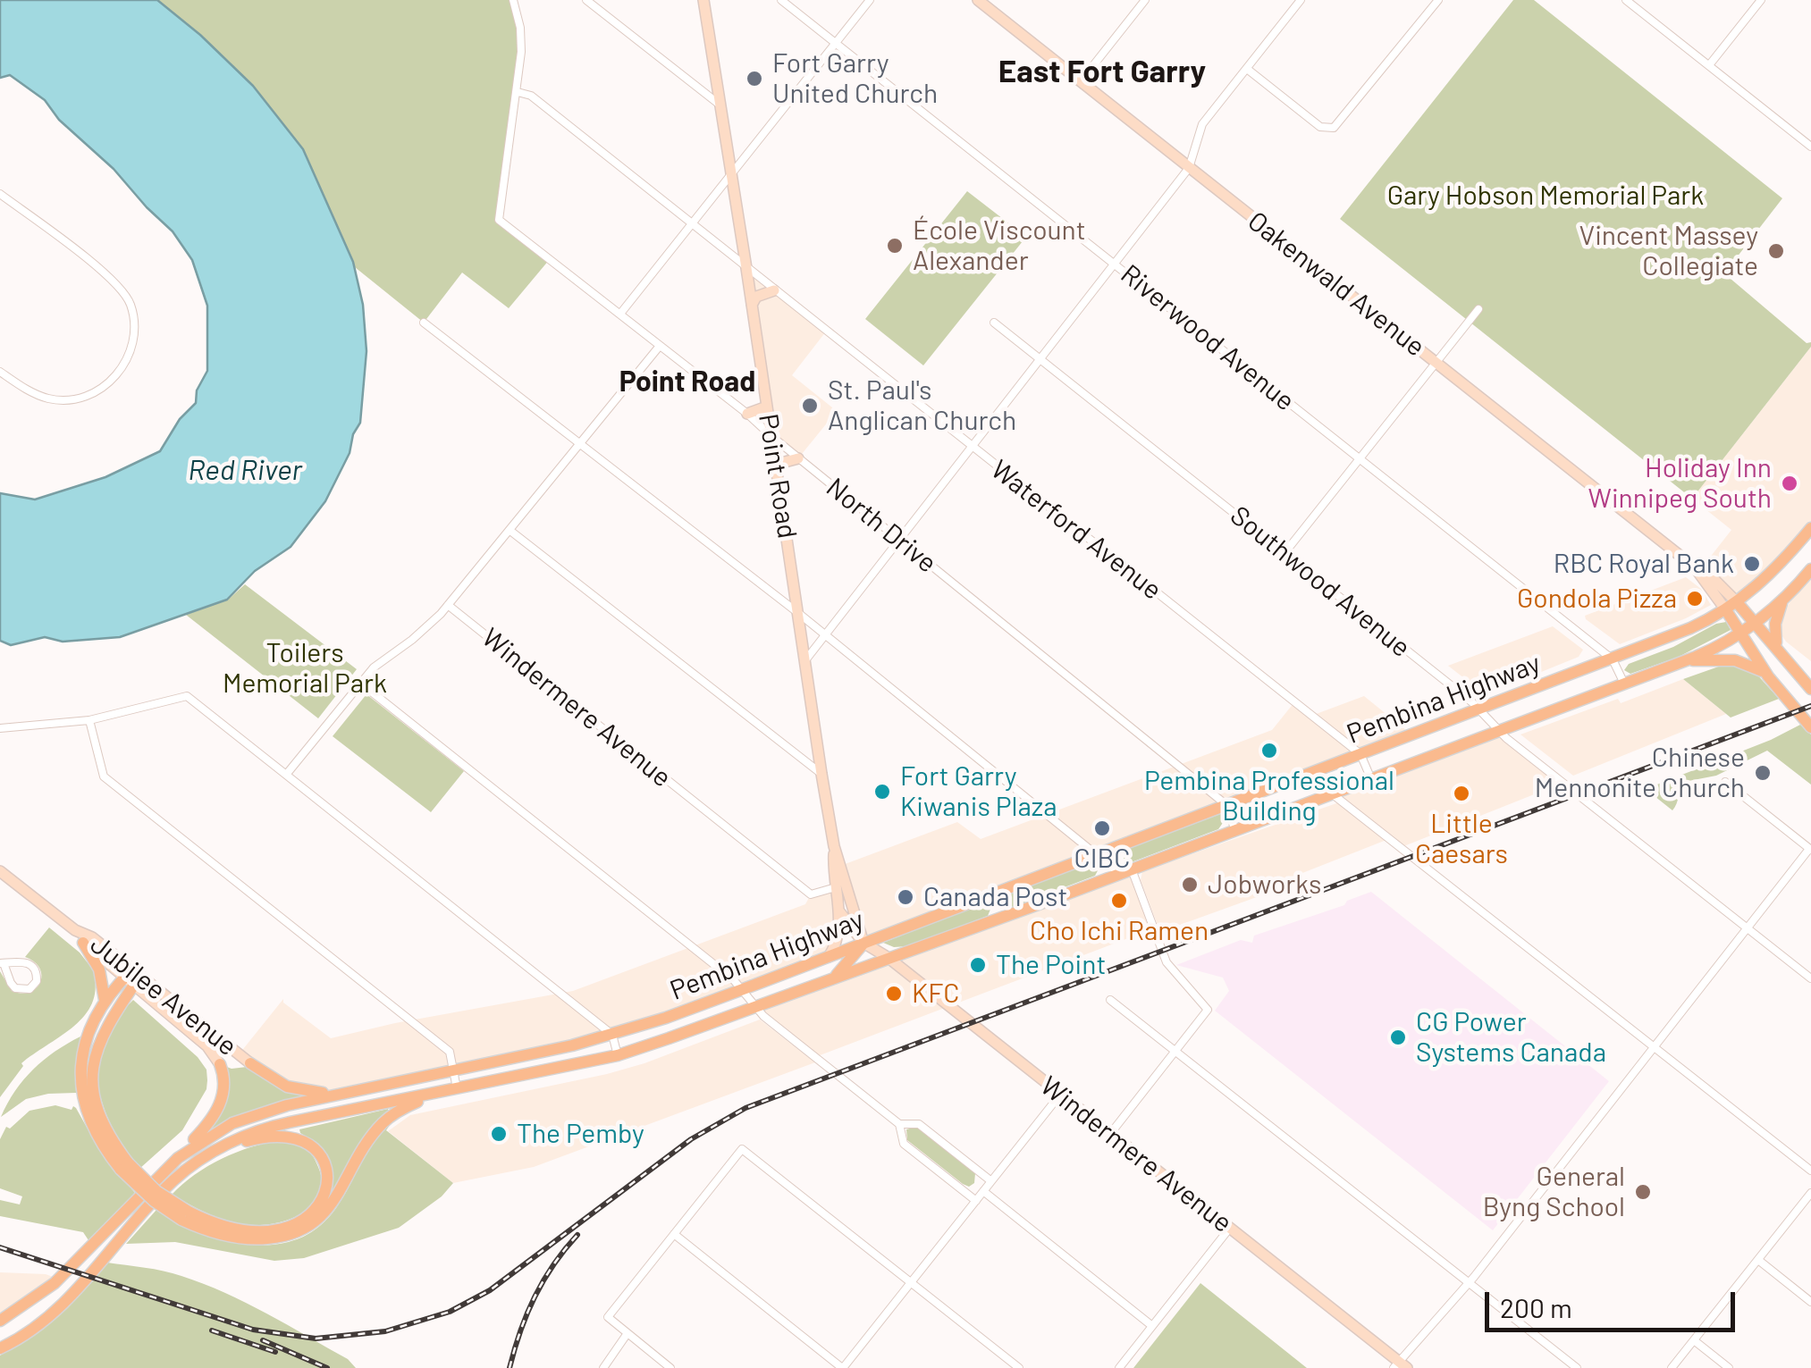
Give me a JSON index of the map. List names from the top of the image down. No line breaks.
{"streets":{"main road":["Pembina Highway"],"street":["Oakenwald Avenue","Riverwood Avenue","Point Road","North Drive","Waterford Avenue","Southwood Avenue","Windermere Avenue","Jubilee Avenue"]},"crossings":[["Oakenwald Avenue","Pembina Highway"],["Riverwood Avenue","Pembina Highway"],["Point Road","North Drive"],["Point Road","Waterford Avenue"],["Point Road","Pembina Highway"],["Point Road","Windermere Avenue"],["North Drive","Waterford Avenue"],["North Drive","Pembina Highway"],["Waterford Avenue","Pembina Highway"],["Southwood Avenue","Pembina Highway"],["Pembina Highway","Windermere Avenue"]],"districts":["East Fort Garry","Point Road"],"water":["Red River"],"parks":["Gary Hobson Memorial Park","Toilers Memorial Park"],"places":["Fort Garry United Church","École Viscount Alexander","Vincent Massey Collegiate","St. Paul's Anglican Church","Holiday Inn Winnipeg South","RBC Royal Bank","Gondola Pizza","Pembina Professional Building","Chinese Mennonite Church","Fort Garry Kiwanis Plaza","Little Caesars","CIBC","Jobworks","Canada Post","Cho Ichi Ramen","The Point","KFC","CG Power Systems Canada","The Pemby","General Byng School"],"scale_bar":"200 m"}
